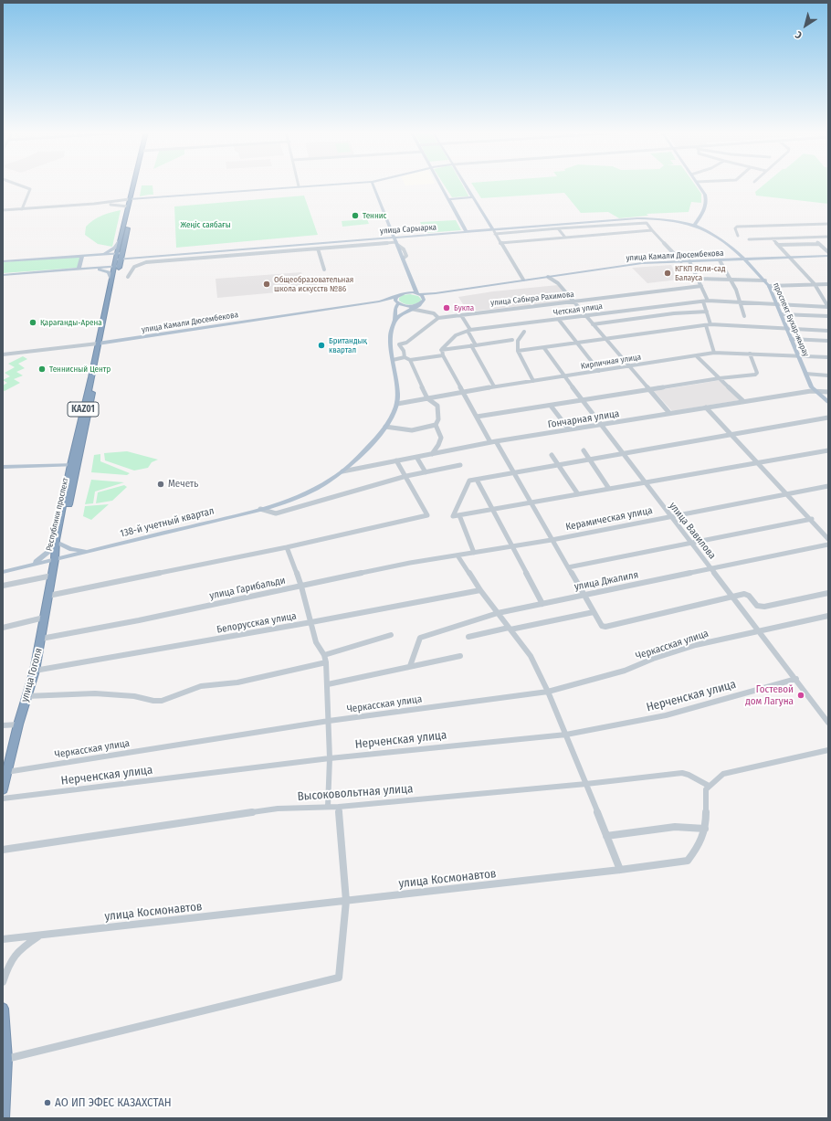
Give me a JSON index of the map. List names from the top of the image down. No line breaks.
{"streets":{"highway":["KАZ01","Республики проспект","улица Гоголя"],"main road":["улица Сарыарка","улица Камали Дюсембекова","проспект Бухар-жырау","138-й учетный квартал"],"street":["улица Сабыра Рахимова","Четская улица","Кирпичная улица","Гончарная улица","Керамическая улица","улица Вавилова","улица Джалиля","улица Гарибальди","Белорусская улица","Черкасская улица","Нерченская улица","Высоковольтная улица","улица Космонавтов"]},"crossings":[["улица Сарыарка","проспект Бухар-жырау"],["улица Сарыарка","Республики проспект"],["улица Камали Дюсембекова","проспект Бухар-жырау"],["улица Камали Дюсембекова","Республики проспект"],["Четская улица","проспект Бухар-жырау"],["проспект Бухар-жырау","Кирпичная улица"],["проспект Бухар-жырау","Гончарная улица"],["Кирпичная улица","улица Вавилова"],["Гончарная улица","138-й учетный квартал"],["Гончарная улица","улица Вавилова"],["Республики проспект","138-й учетный квартал"],["Республики проспект","улица Гоголя"],["Керамическая улица","улица Вавилова"],["Керамическая улица","улица Гарибальди"],["138-й учетный квартал","улица Гоголя"],["улица Вавилова","улица Джалиля"],["улица Вавилова","Черкасская улица"],["улица Вавилова","Нерченская улица"],["улица Гарибальди","улица Гоголя"],["Белорусская улица","улица Гоголя"],["Черкасская улица","улица Гоголя"],["Высоковольтная улица","улица Космонавтов"]],"parks":["Жеңіс саябағы"],"places":["Теннис","КГКП Ясли-сад Балауса","Общеобразовательная школа искусств №86","Букпа","Қарағанды-Арена","Британдық квартал","Теннисный Центр","Мечеть","Гостевой дом Лагуна","АО ИП ЭФЕС КАЗАХСТАН"],"north":"bottom left"}
